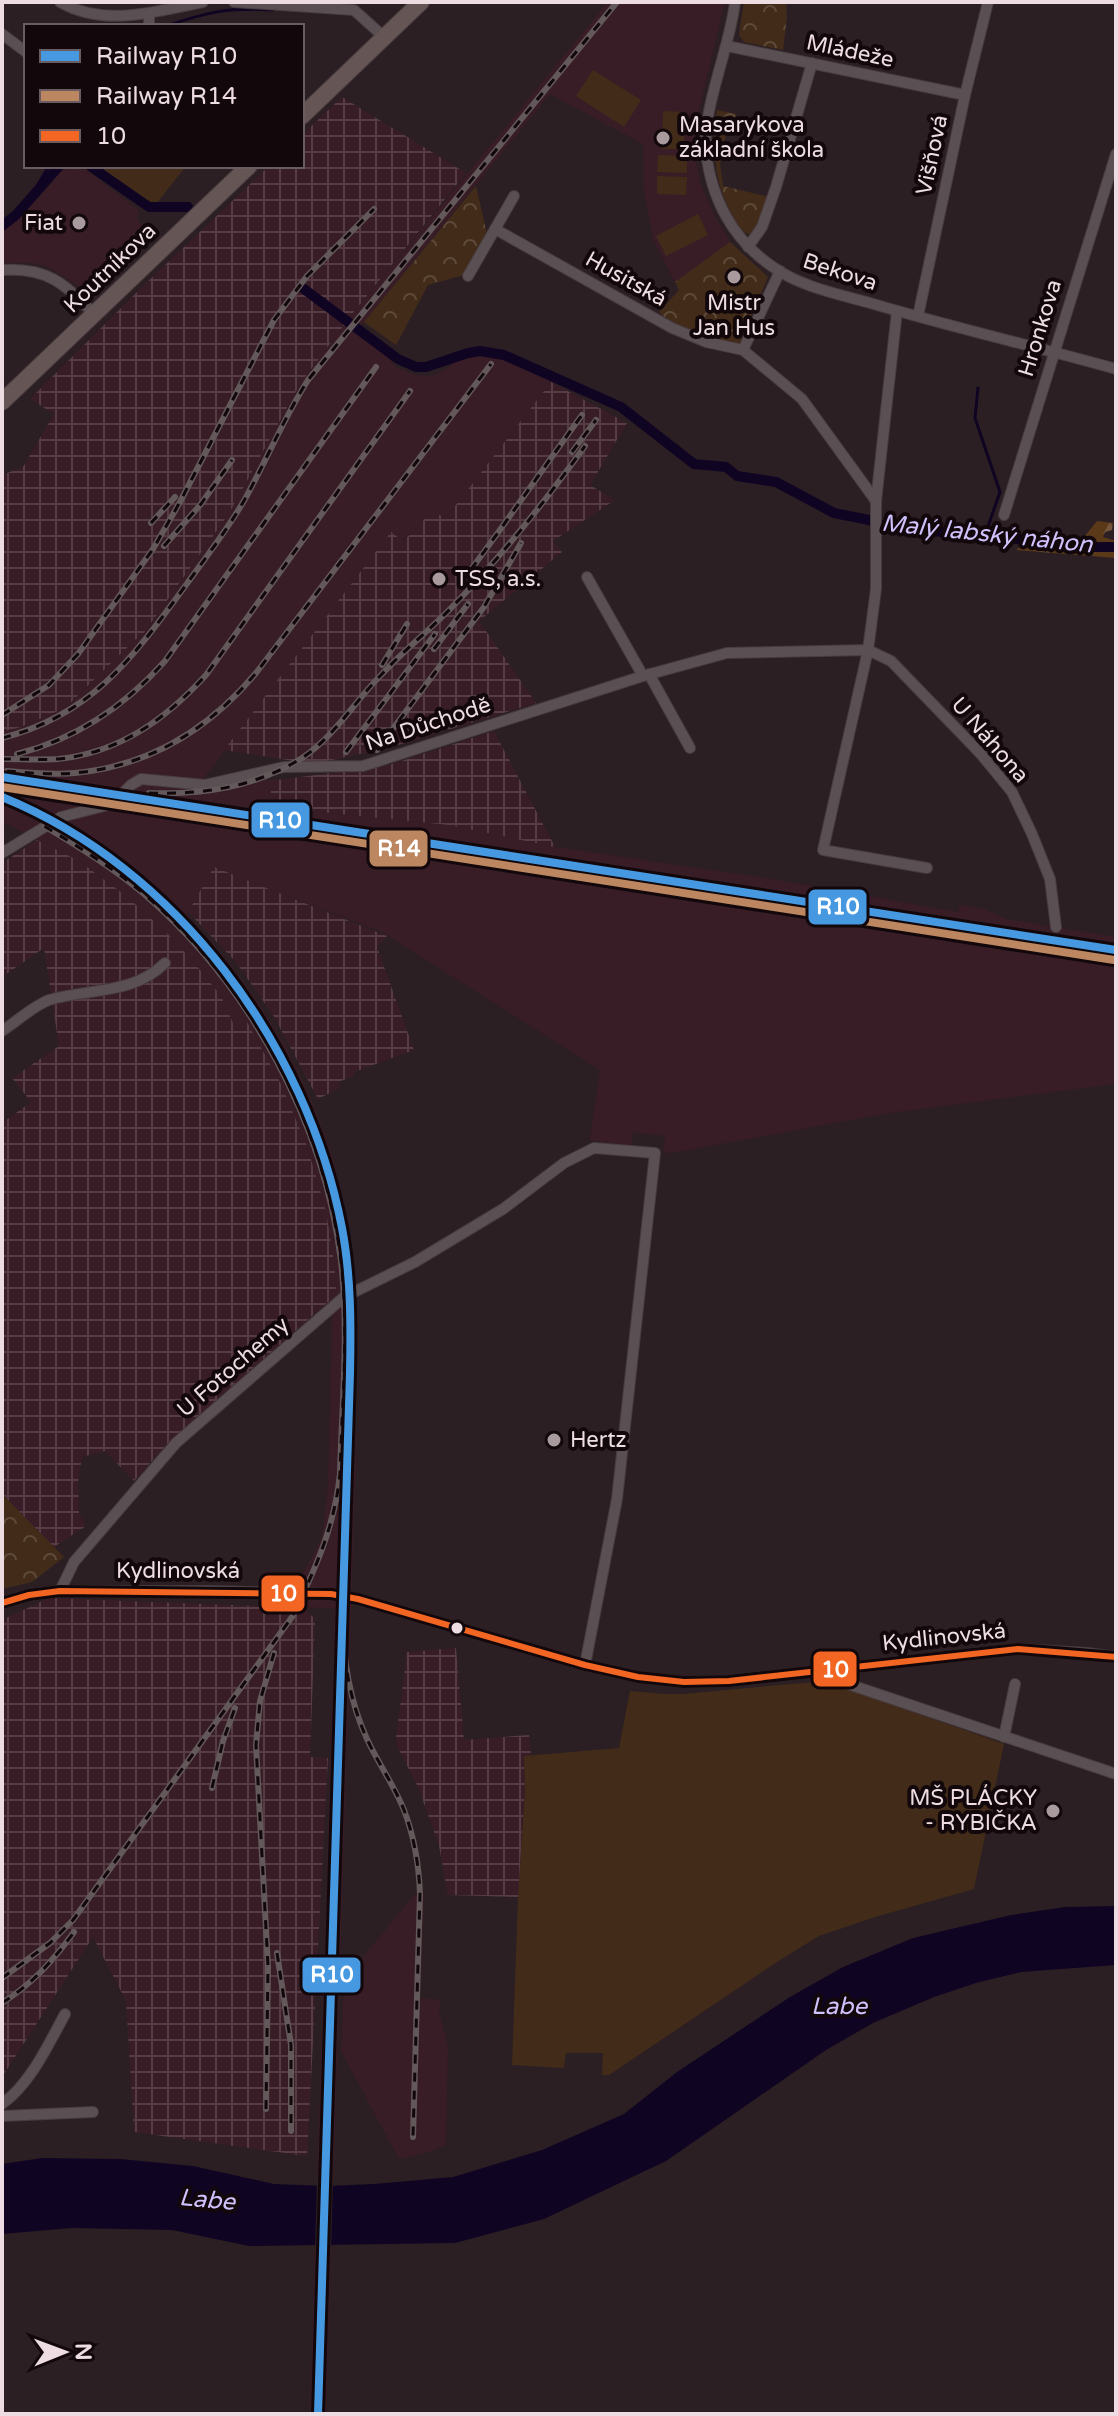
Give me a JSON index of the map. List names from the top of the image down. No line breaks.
{"streets":{"main road":["Koutníkova"],"street":["Mládeže","Višňová","Bekova","Husitská","Hronkova","Na Důchodě","U Náhona","U Fotochemy","Kydlinovská"]},"crossings":[["Mládeže","Višňová"],["Mládeže","Bekova"],["Višňová","Bekova"],["Bekova","Hronkova"],["Na Důchodě","U Náhona"],["U Fotochemy","Kydlinovská"]],"water":["Malý labský náhon","Labe"],"places":["Masarykova základní škola","Fiat","Mistr Jan Hus","TSS, a.s.","Hertz","MŠ PLÁCKY - RYBIČKA"],"lines":["rail line R10","rail line R14","transit line 10"],"legend":["Railway R10","Railway R14","10"],"north":"right"}
